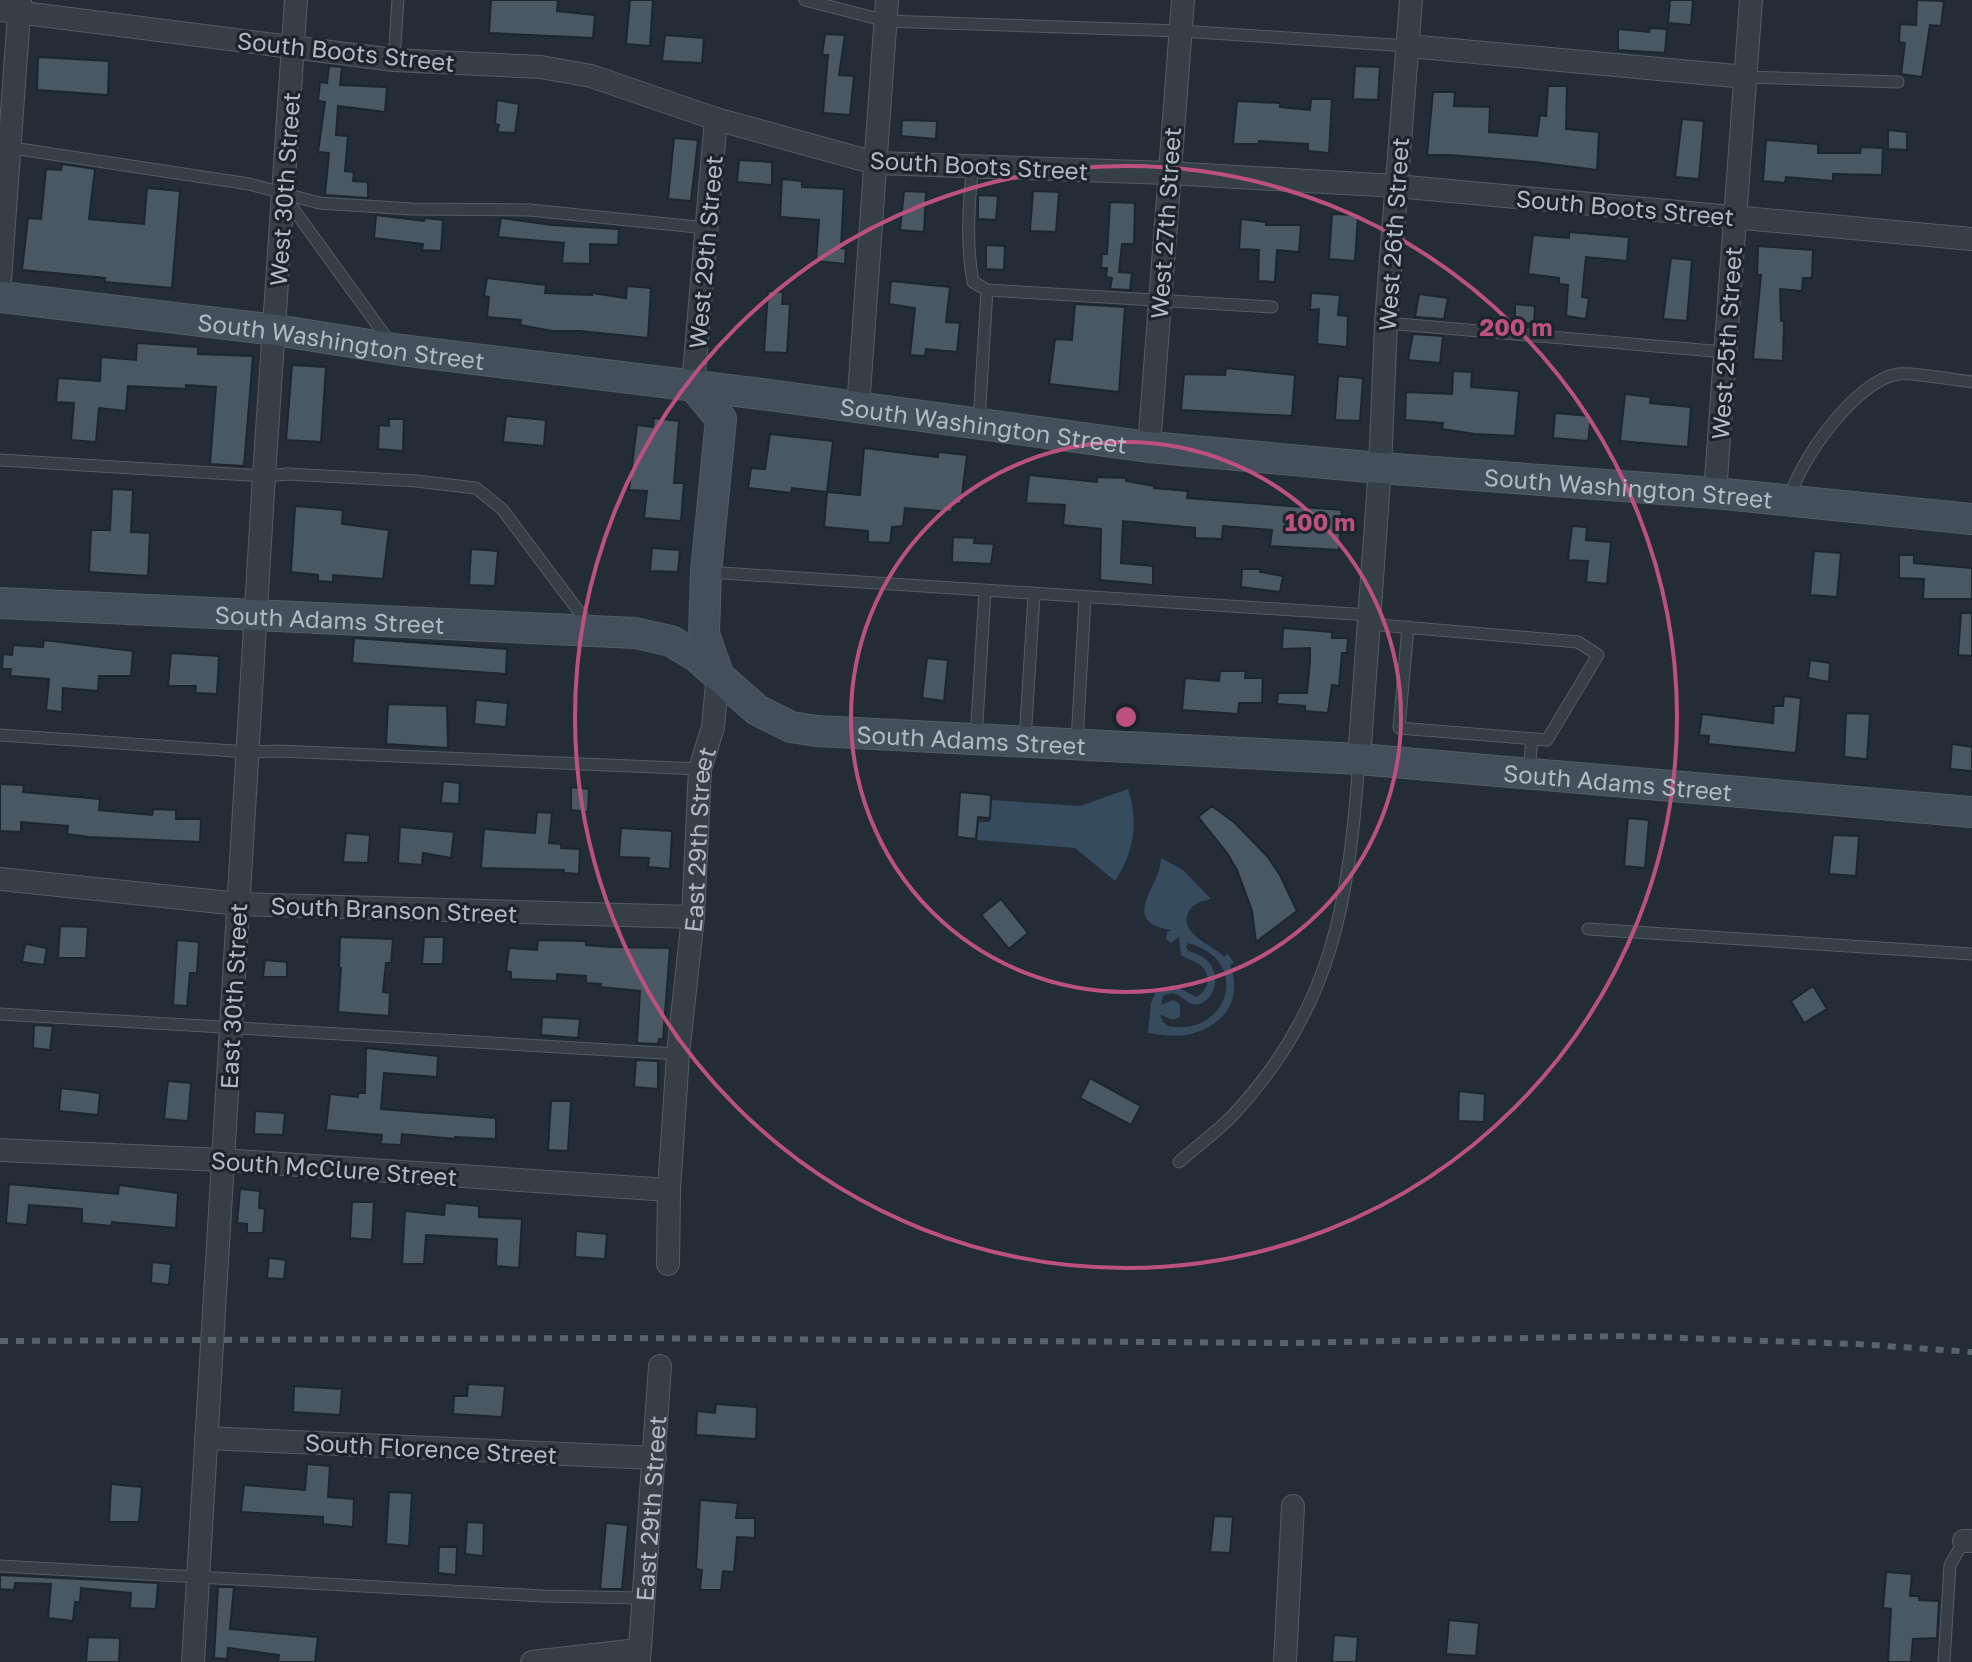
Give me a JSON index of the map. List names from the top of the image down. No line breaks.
{"streets":{"main road":["South Washington Street","South Adams Street","East 29th Street"],"street":["South Boots Street","West 30th Street","West 27th Street","West 26th Street","West 29th Street","West 25th Street","South Branson Street","East 30th Street","South McClure Street","South Florence Street"]},"crossings":[["South Boots Street","West 30th Street"],["South Boots Street","West 27th Street"],["South Boots Street","West 26th Street"],["South Boots Street","West 29th Street"],["South Boots Street","West 25th Street"],["West 30th Street","South Washington Street"],["West 30th Street","East 30th Street"],["West 27th Street","South Washington Street"],["West 26th Street","South Washington Street"],["West 26th Street","South Adams Street"],["West 29th Street","South Washington Street"],["South Washington Street","West 25th Street"],["South Washington Street","East 30th Street"],["South Adams Street","East 29th Street"],["South Adams Street","East 30th Street"],["East 29th Street","South Branson Street"],["East 29th Street","South McClure Street"],["East 29th Street","South Florence Street"],["South Branson Street","East 30th Street"],["East 30th Street","South McClure Street"],["East 30th Street","South Florence Street"]],"rings":["200 m","100 m"]}
